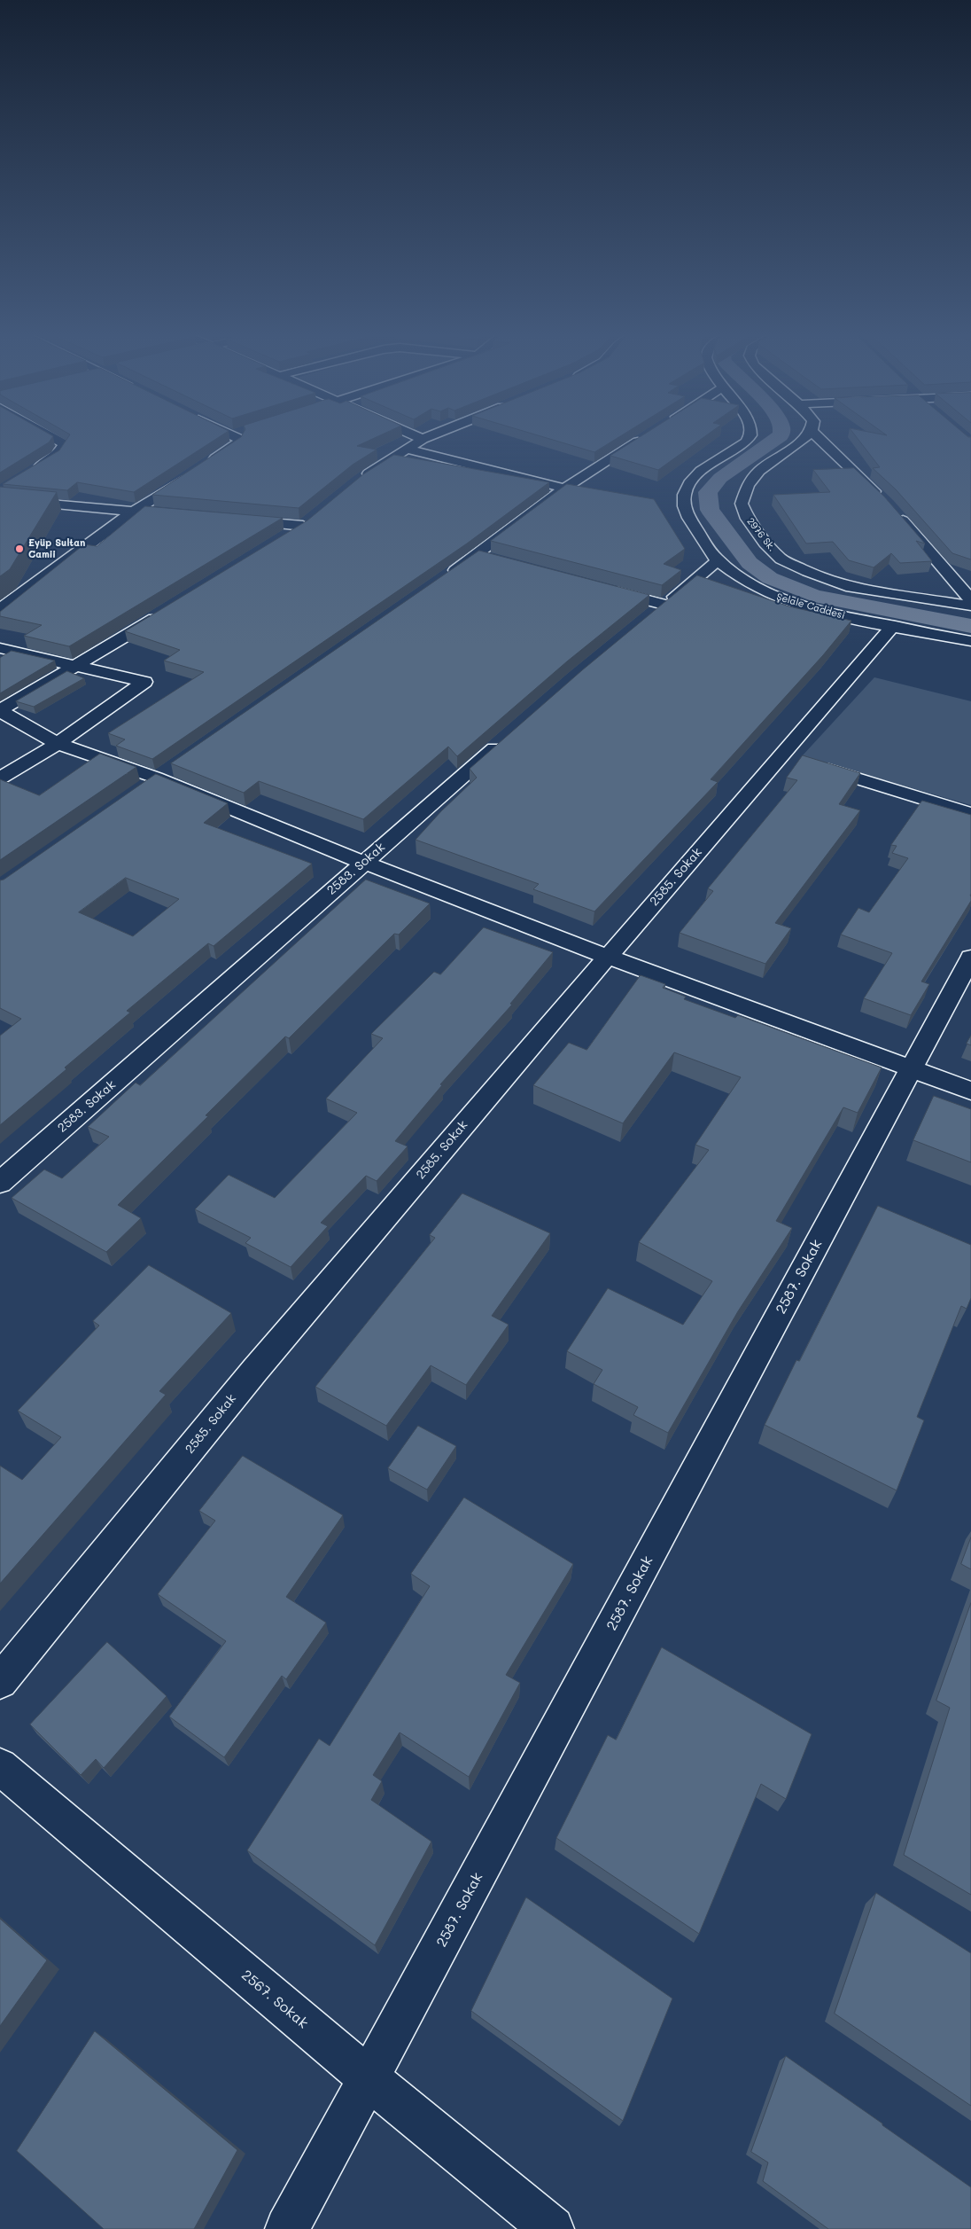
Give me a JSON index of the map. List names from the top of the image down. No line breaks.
{"streets":{"street":["2976 Sk.","Şelale Caddesi","2583. Sokak","2585. Sokak","2587. Sokak","2567. Sokak"]},"crossings":[["Şelale Caddesi","2585. Sokak"],["2587. Sokak","2567. Sokak"]],"places":["Eyüp Sultan Camii"]}
